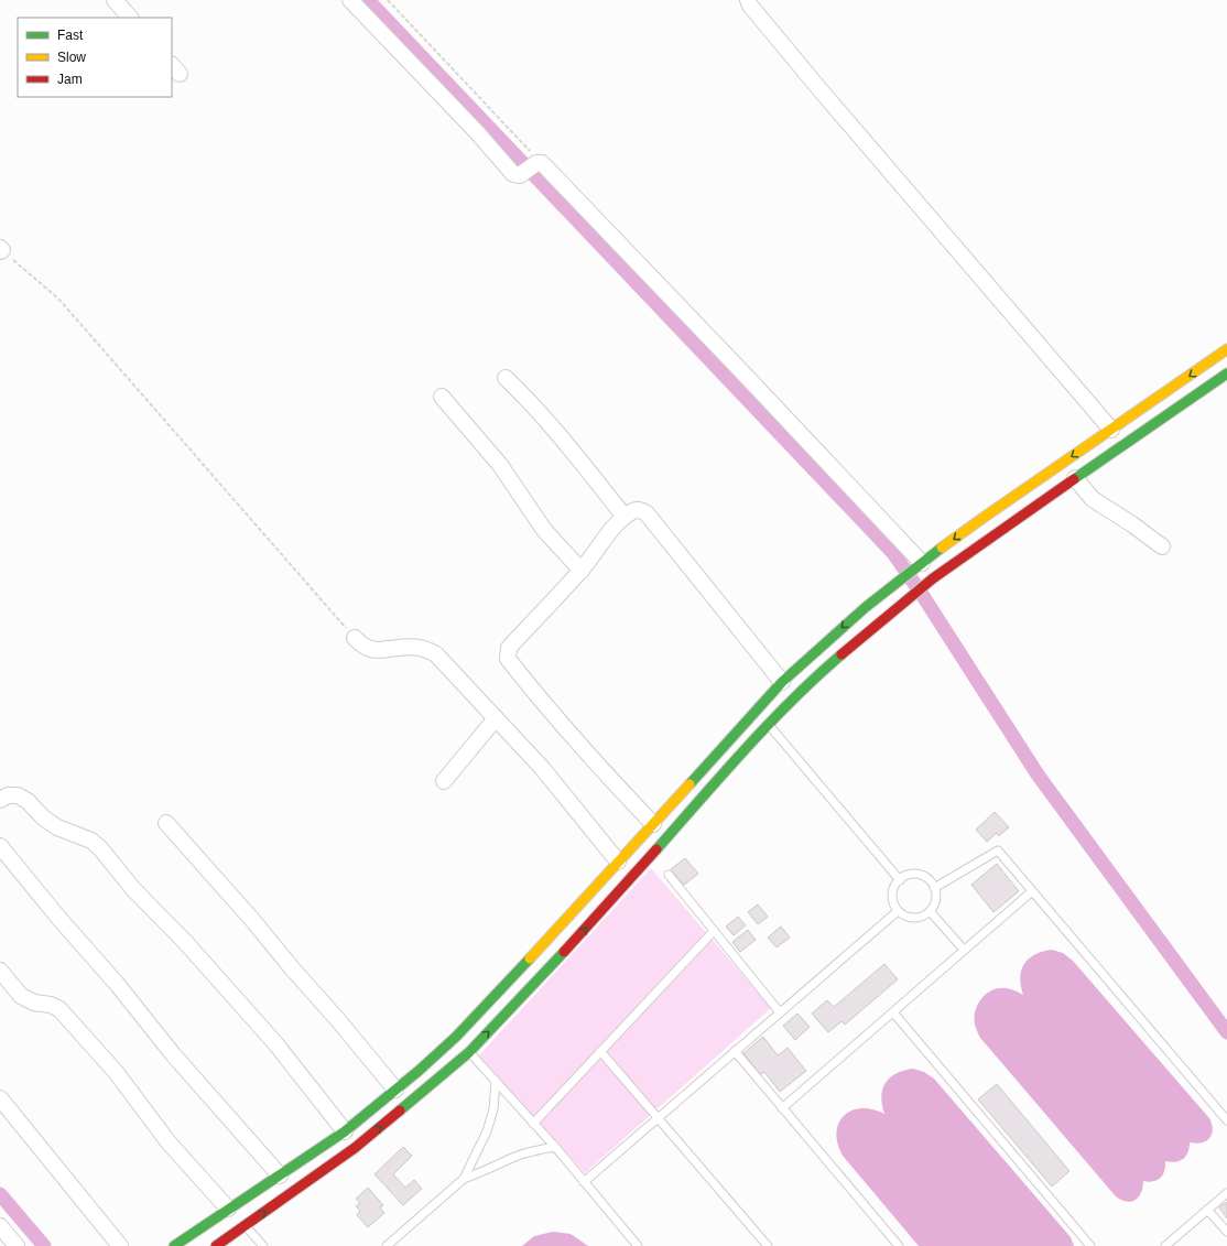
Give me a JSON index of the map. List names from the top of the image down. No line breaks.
{"legend":["Fast","Slow","Jam"]}
